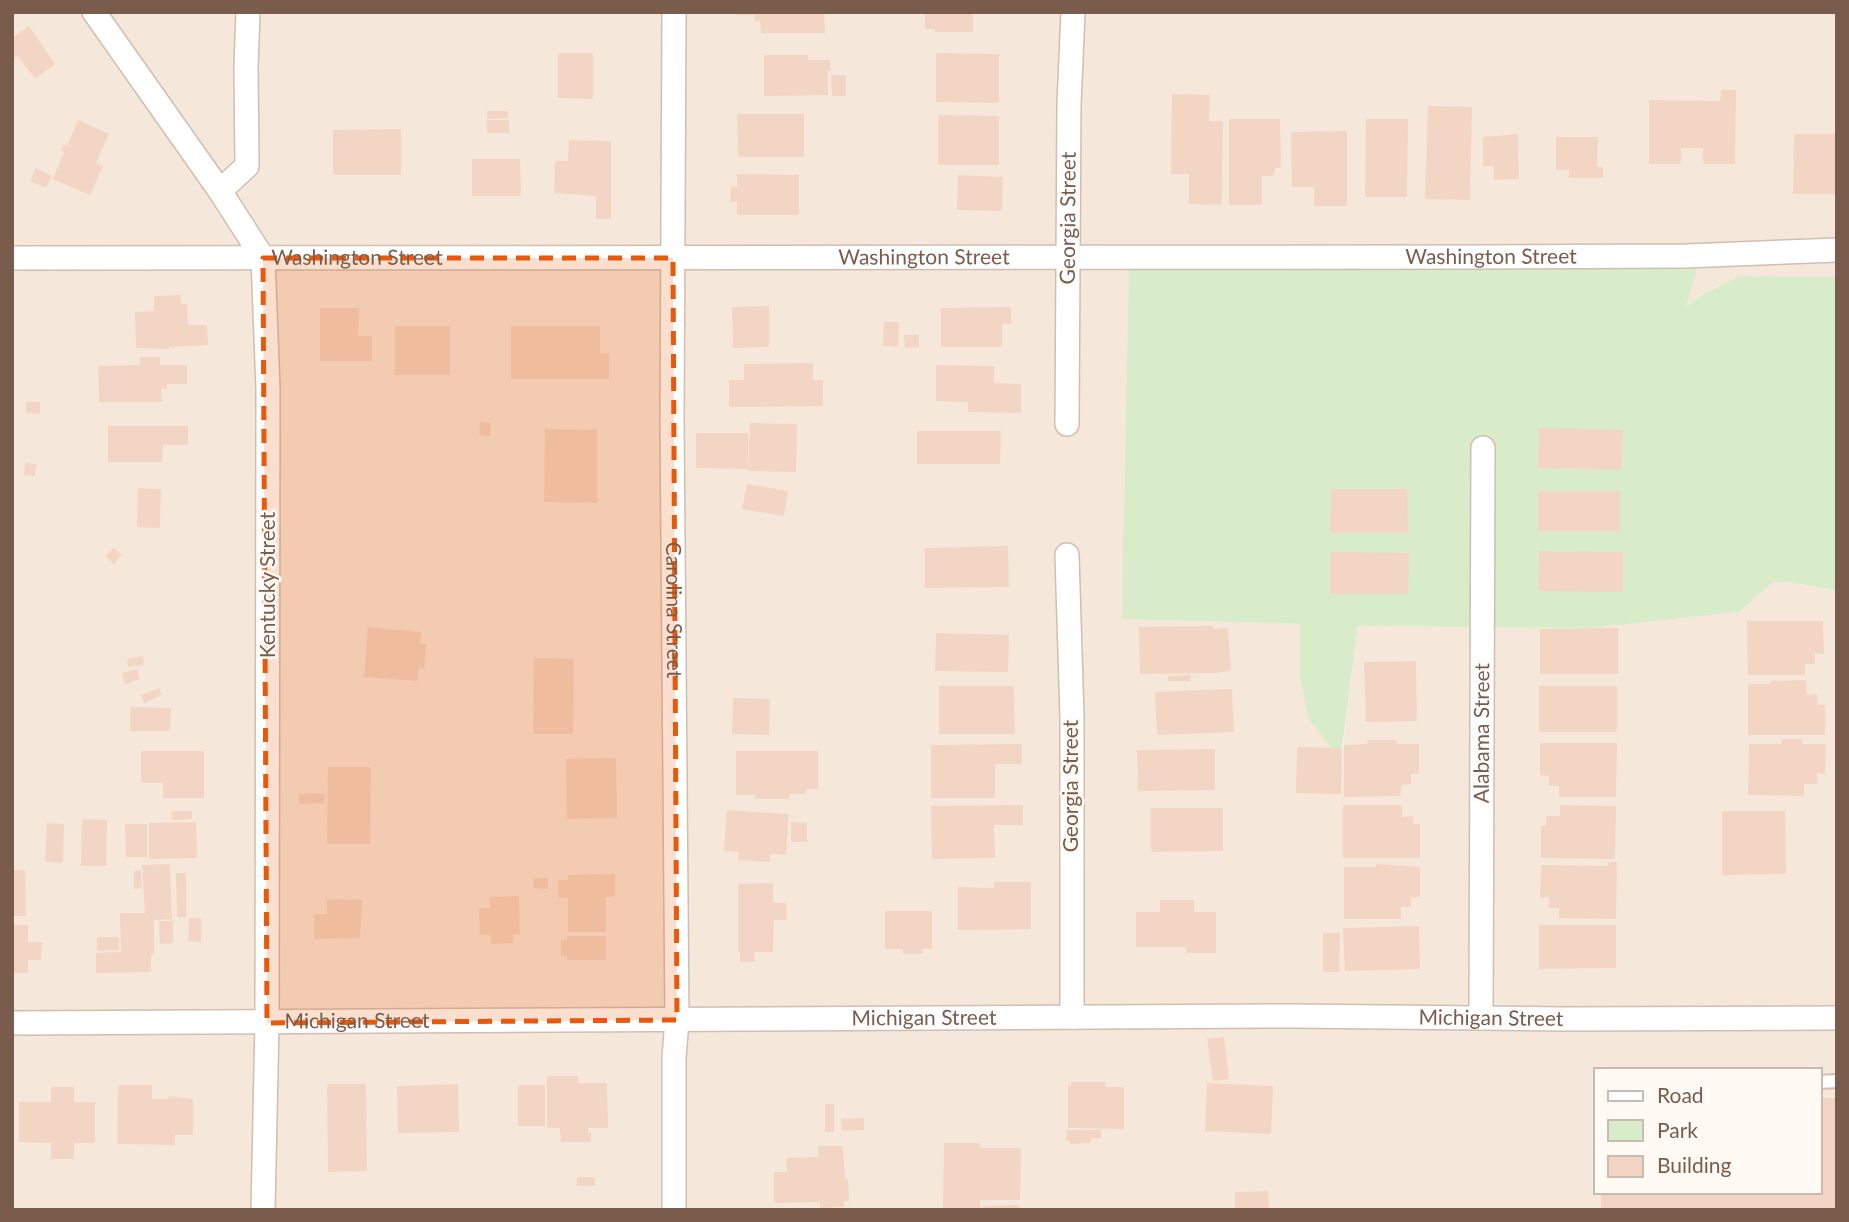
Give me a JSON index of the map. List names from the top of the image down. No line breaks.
{"streets":{"street":["Georgia Street","Washington Street","Kentucky Street","Carolina Street","Alabama Street","Michigan Street"]},"crossings":[["Georgia Street","Washington Street"],["Georgia Street","Michigan Street"],["Washington Street","Kentucky Street"],["Washington Street","Carolina Street"],["Kentucky Street","Michigan Street"],["Carolina Street","Michigan Street"],["Alabama Street","Michigan Street"]],"legend":["Road","Park","Building"]}
